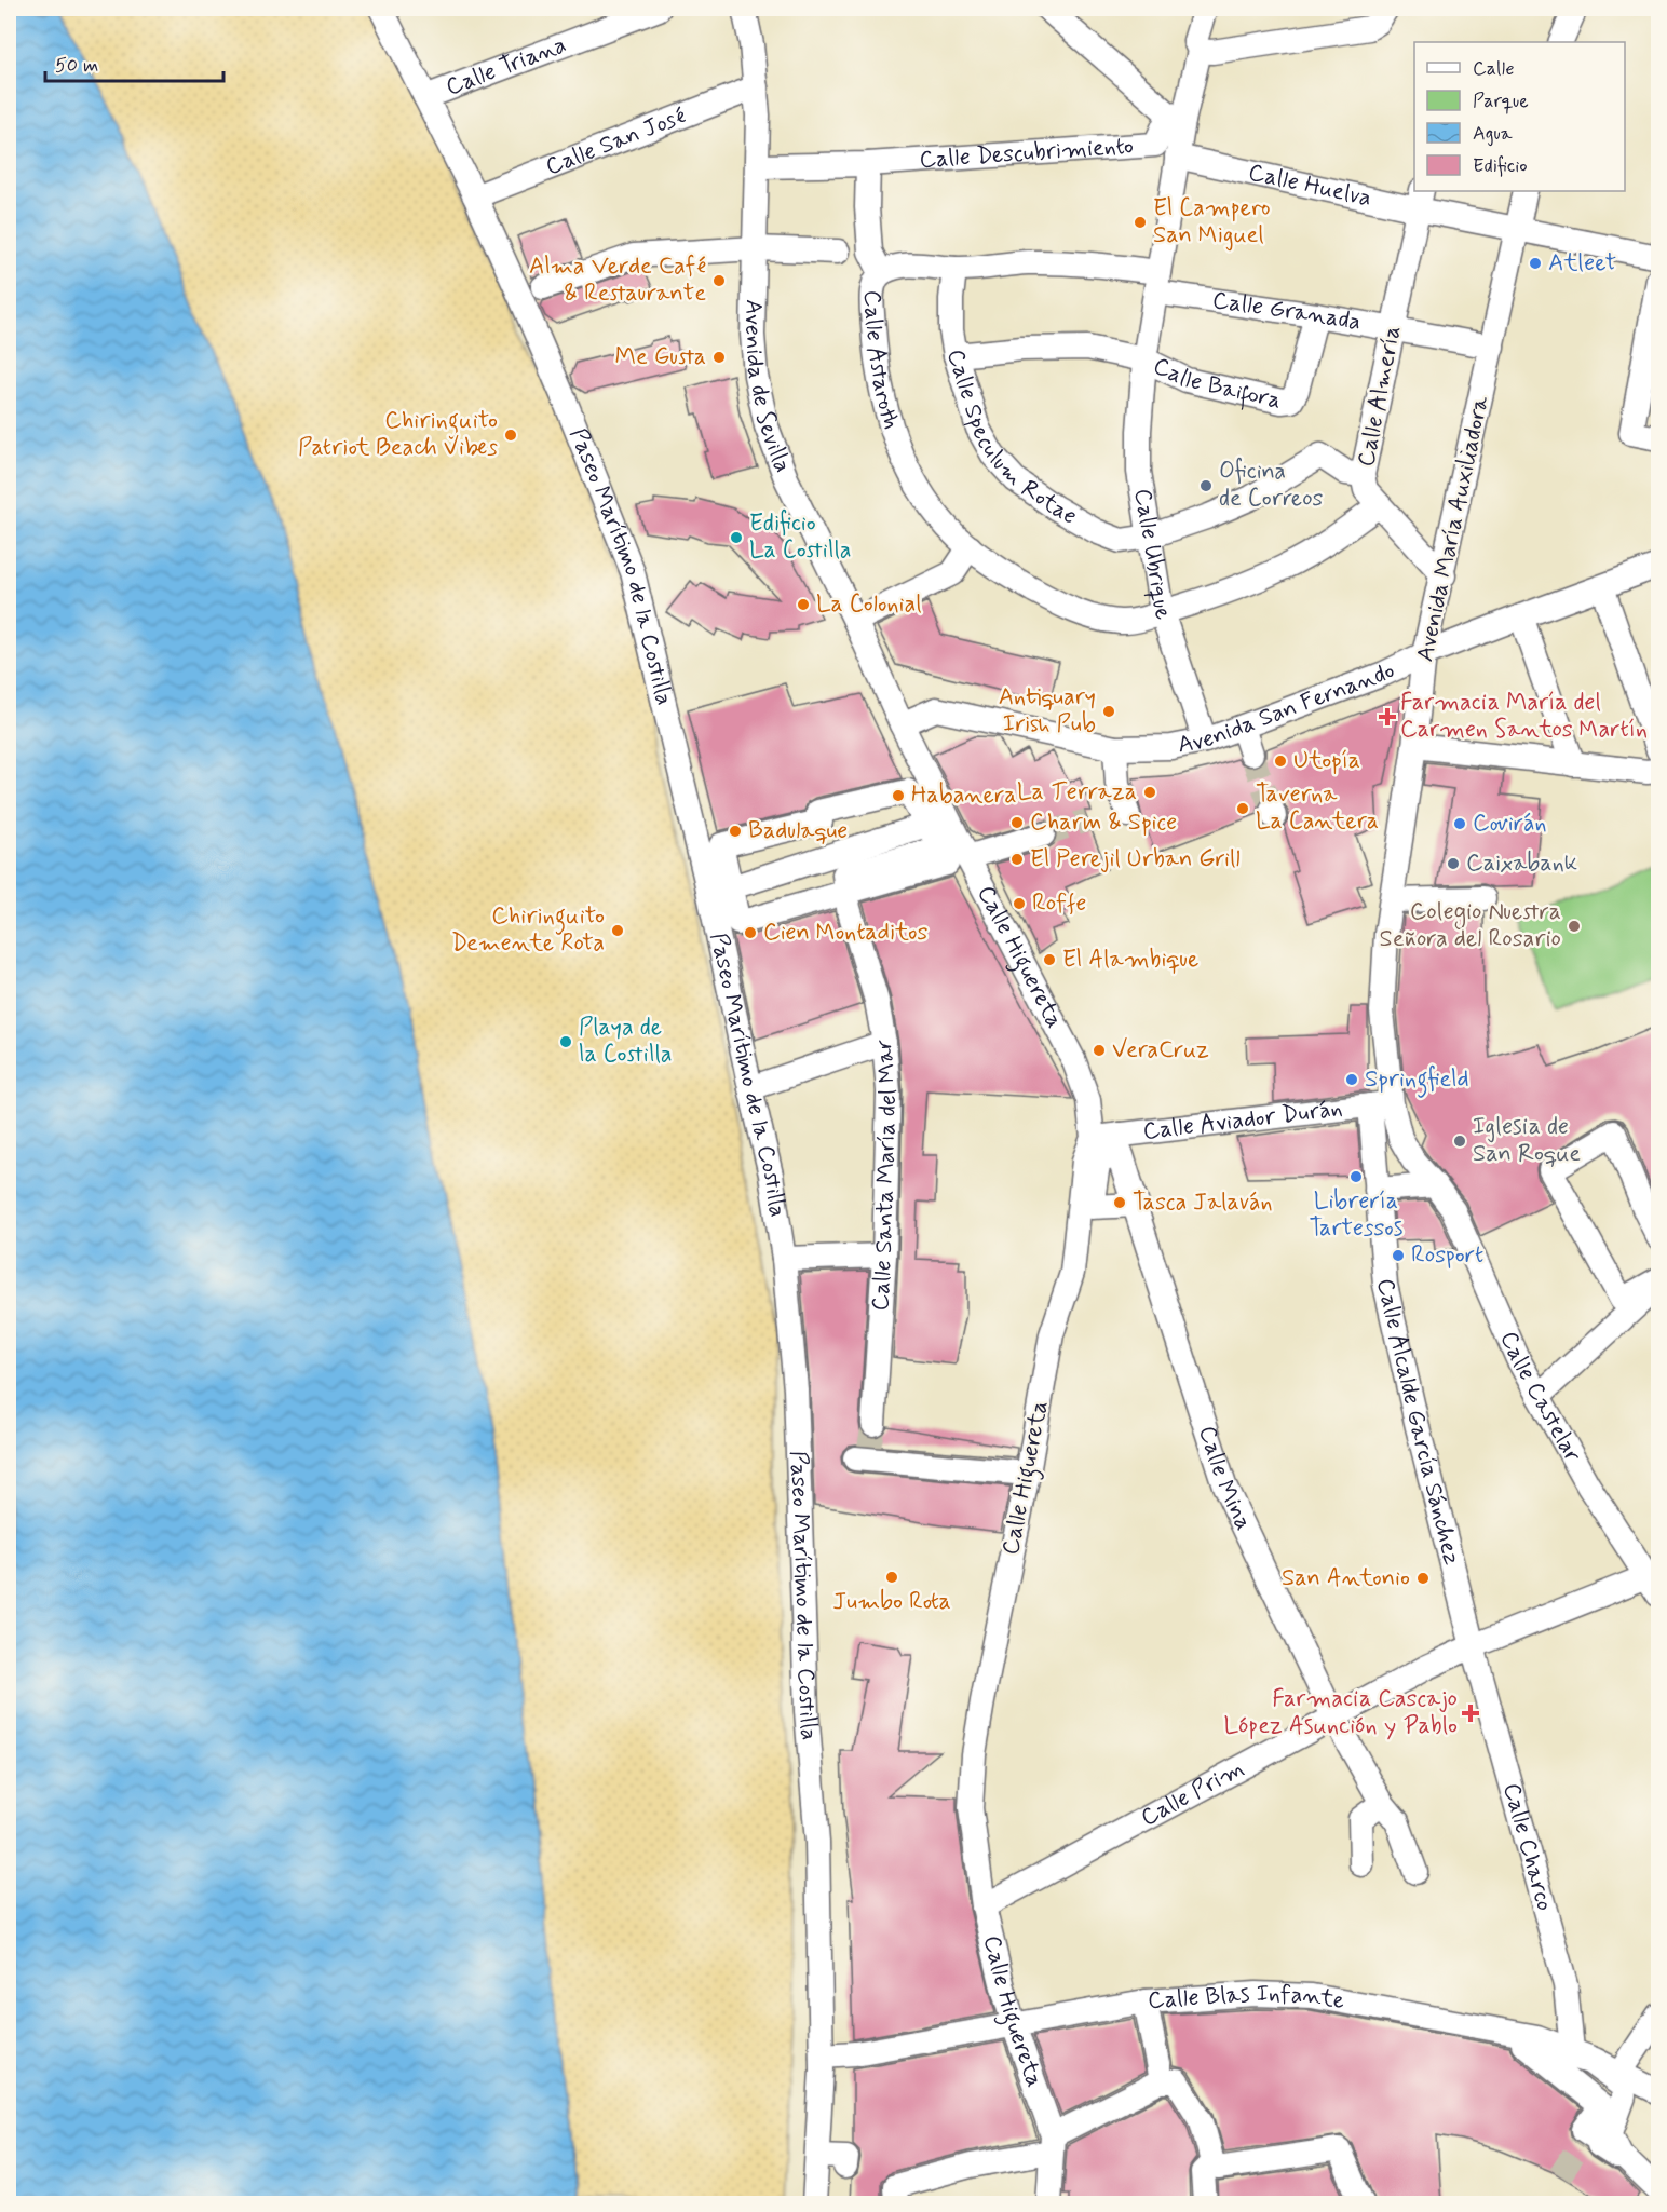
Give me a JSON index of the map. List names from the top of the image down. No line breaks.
{"streets":{"street":["Calle Triana","Calle San José","Calle Descubrimiento","Calle Huelva","Calle Granada","Calle Astaroth","Calle Baifora","Avenida de Sevilla","Calle Almería","Calle Speculum Rotae","Avenida María Auxiliadora","Calle Ubrique","Paseo Marítimo de la Costilla","Avenida San Fernando","Calle Higuereta","Calle Aviador Durán","Calle Santa María del Mar","Calle Castelar","Calle Alcalde García Sánchez","Calle Mina","Calle Prim","Calle Charco","Calle Blas Infante"]},"crossings":[["Calle Triana","Paseo Marítimo de la Costilla"],["Calle San José","Avenida de Sevilla"],["Calle San José","Paseo Marítimo de la Costilla"],["Calle Descubrimiento","Calle Ubrique"],["Calle Huelva","Calle Almería"],["Calle Huelva","Avenida María Auxiliadora"],["Calle Huelva","Calle Ubrique"],["Calle Granada","Calle Astaroth"],["Calle Granada","Calle Baifora"],["Calle Granada","Calle Almería"],["Calle Granada","Avenida María Auxiliadora"],["Calle Granada","Calle Ubrique"],["Calle Astaroth","Calle Almería"],["Calle Astaroth","Calle Speculum Rotae"],["Calle Astaroth","Calle Ubrique"],["Calle Baifora","Calle Ubrique"],["Avenida de Sevilla","Avenida San Fernando"],["Avenida de Sevilla","Calle Higuereta"],["Calle Almería","Calle Speculum Rotae"],["Calle Almería","Avenida María Auxiliadora"],["Calle Speculum Rotae","Calle Ubrique"],["Avenida María Auxiliadora","Avenida San Fernando"],["Avenida María Auxiliadora","Calle Aviador Durán"],["Avenida María Auxiliadora","Calle Castelar"],["Calle Ubrique","Avenida San Fernando"],["Paseo Marítimo de la Costilla","Calle Blas Infante"],["Calle Higuereta","Calle Aviador Durán"],["Calle Higuereta","Calle Prim"],["Calle Higuereta","Calle Blas Infante"],["Calle Aviador Durán","Calle Castelar"],["Calle Aviador Durán","Calle Mina"],["Calle Castelar","Calle Prim"],["Calle Alcalde García Sánchez","Calle Prim"],["Calle Alcalde García Sánchez","Calle Charco"],["Calle Mina","Calle Prim"],["Calle Prim","Calle Charco"],["Calle Charco","Calle Blas Infante"]],"places":{"other":["El Campero San Miguel","Atleet","Alma Verde Café & Restaurante","Me Gusta","Chiringuito Patriot Beach Vibes","Oficina de Correos","Edificio La Costilla","La Colonial","Antiquary Irish Pub","Utopía","La Terraza","Habanera","Taverna La Cantera","Charm & Spice","Covirán","Badulaque","El Perejil Urban Grill","Caixabank","Roffe","Colegio Nuestra Señora del Rosario","Chiringuito Demente Rota","Cien Montaditos","El Alambique","Playa de la Costilla","VeraCruz","Springfield","Iglesia de San Roque","Librería Tartessos","Tasca Jalaván","Rosport","Jumbo Rota","San Antonio"],"health":["Farmacia María del Carmen Santos Martín","Farmacia Cascajo López Asunción y Pablo"]},"legend":["Calle","Parque","Agua","Edificio"],"scale_bar":"50 m"}
